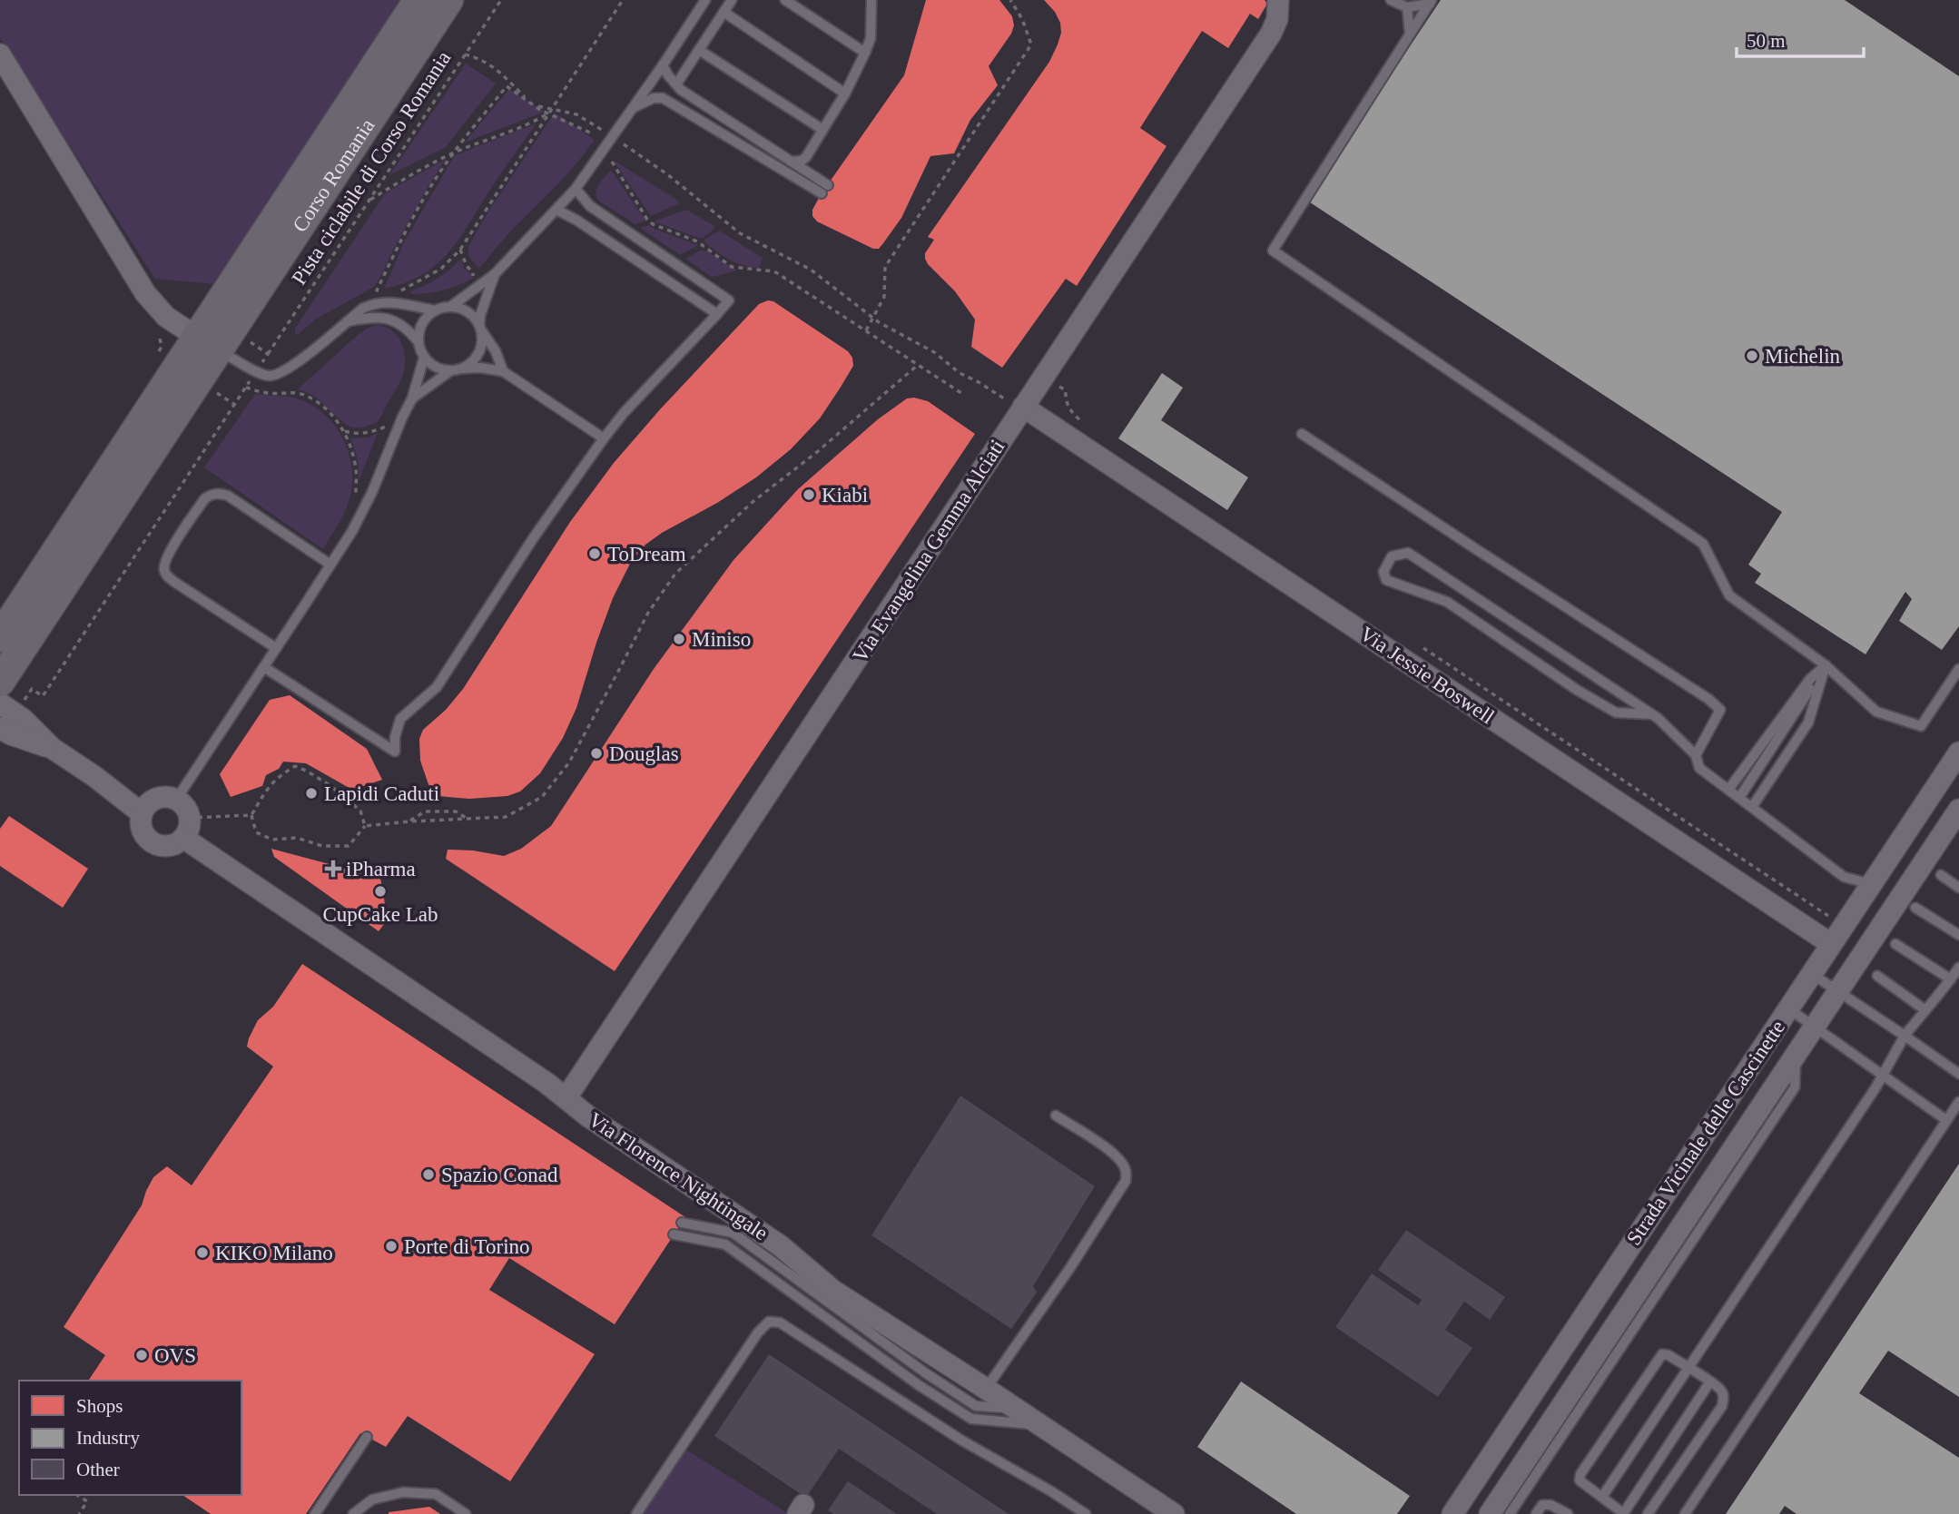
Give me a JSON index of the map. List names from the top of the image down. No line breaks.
{"streets":{"main road":["Corso Romania"],"street":["Via Evangelina Gemma Alciati","Via Jessie Boswell","Strada Vicinale delle Cascinette","Via Florence Nightingale"],"path":["Pista ciclabile di Corso Romania"]},"crossings":[["Via Evangelina Gemma Alciati","Via Jessie Boswell"],["Via Evangelina Gemma Alciati","Via Florence Nightingale"],["Via Jessie Boswell","Strada Vicinale delle Cascinette"]],"places":{"other":["Michelin","Kiabi","ToDream","Miniso","Douglas","Lapidi Caduti","CupCake Lab","Spazio Conad","Porte di Torino","KIKO Milano","OVS"],"health":["iPharma"]},"legend":["Shops","Industry","Other"],"scale_bar":"50 m"}
